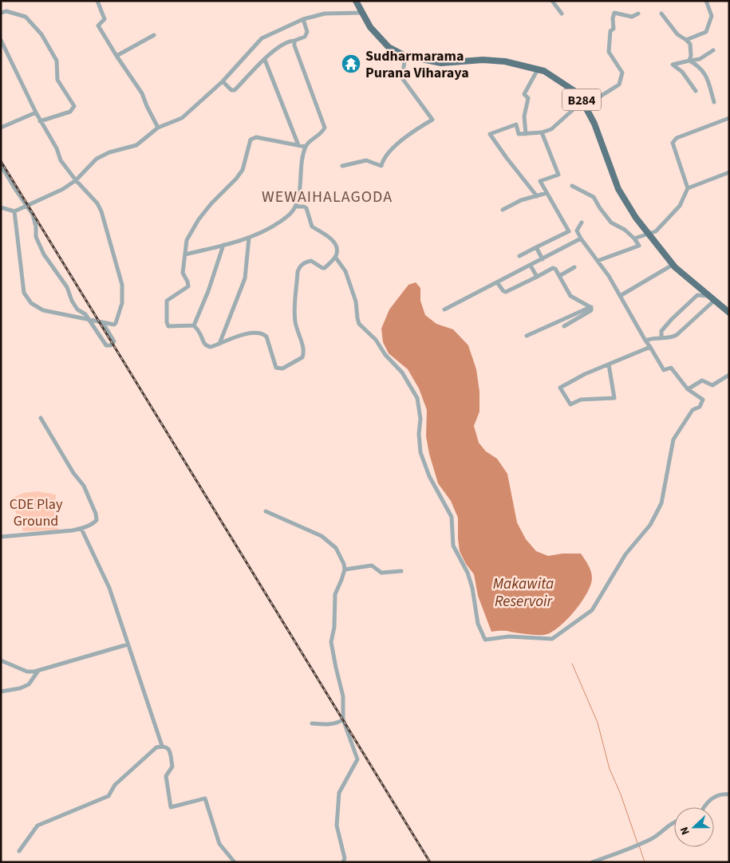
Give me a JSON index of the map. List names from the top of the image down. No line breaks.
{"streets":{"main road":["B284"]},"districts":["WEWAIHALAGODA"],"water":["Makawita Reservoir"],"parks":["CDE Play Ground"],"places":{"temple":["Sudharmarama Purana Viharaya"]},"north":"left"}
